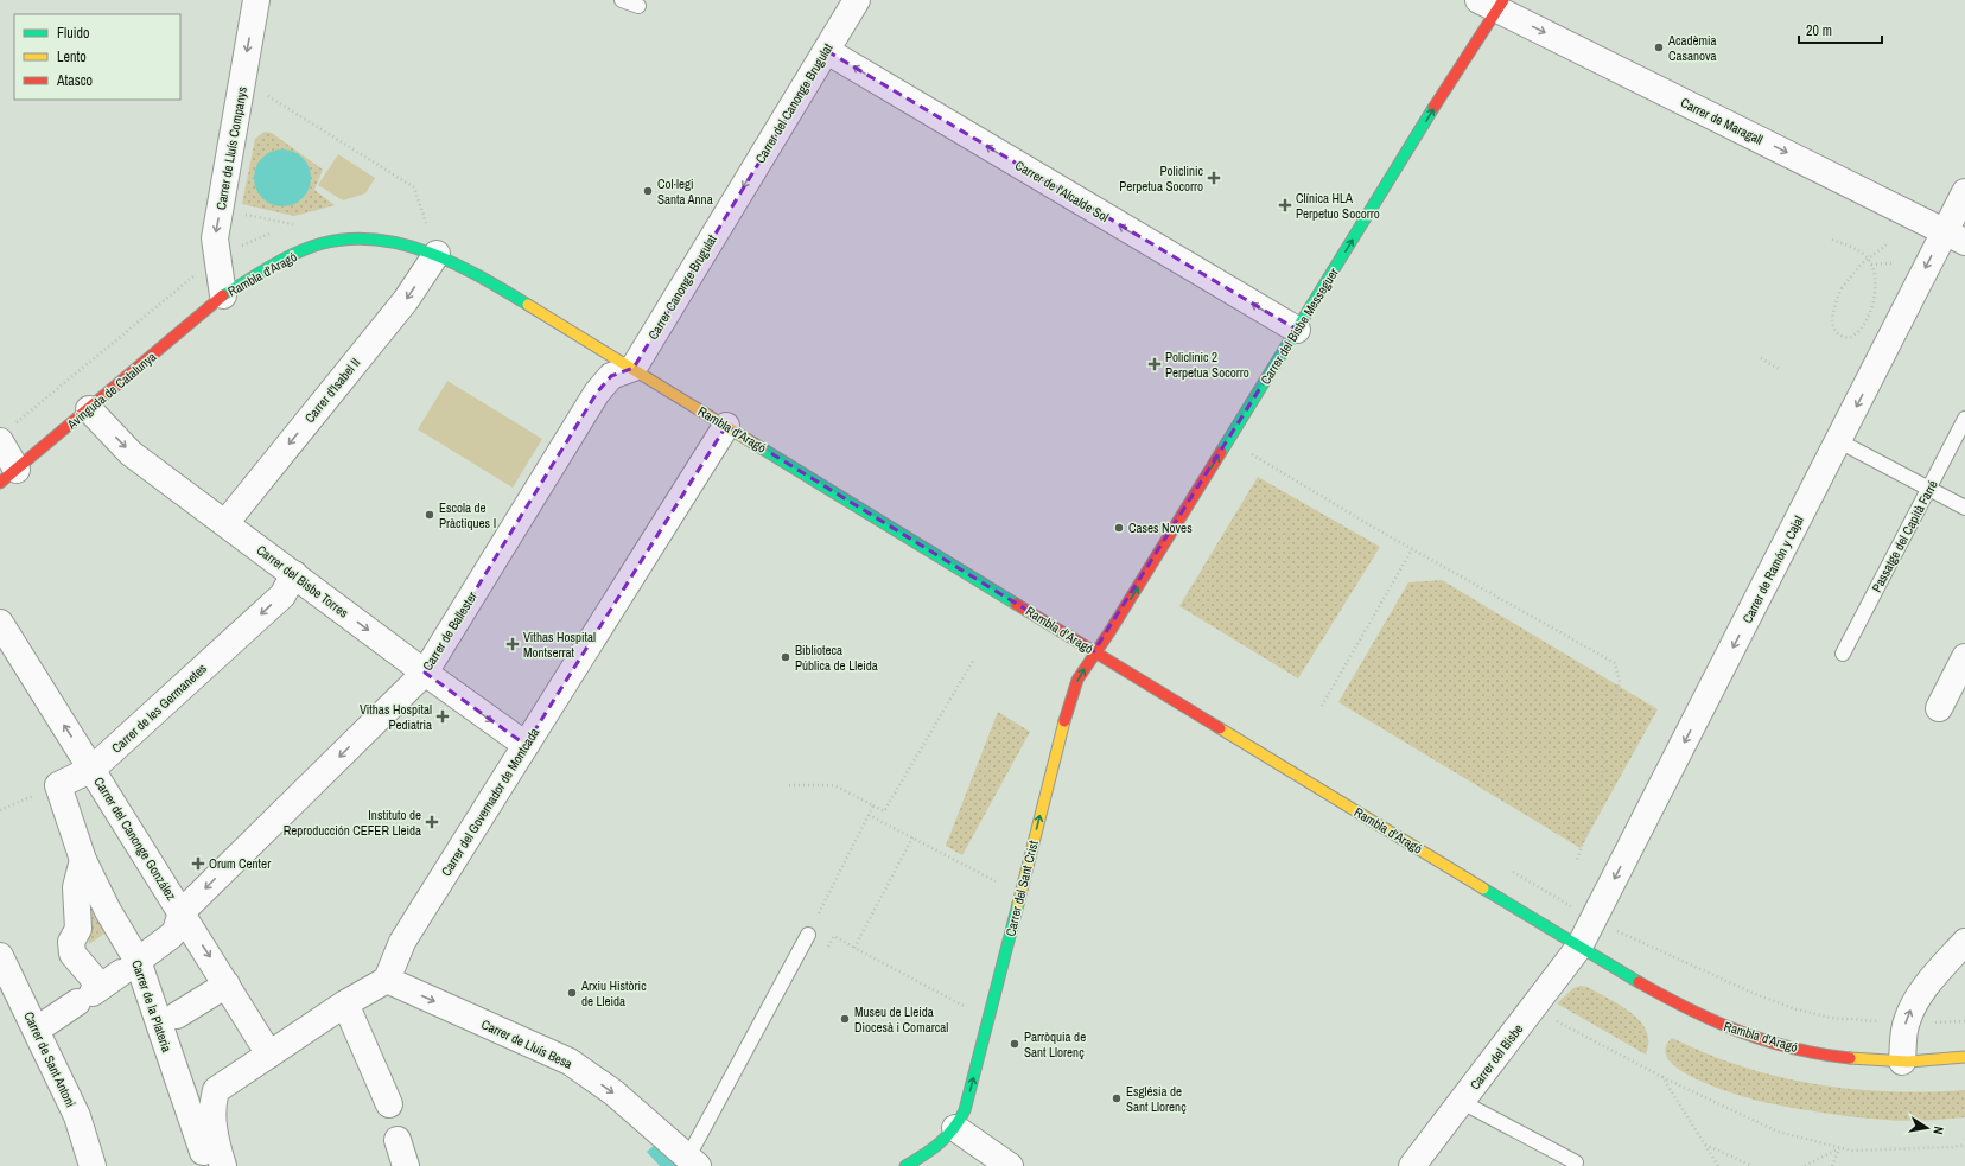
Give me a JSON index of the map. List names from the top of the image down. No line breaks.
{"streets":{"main road":["Rambla d'Aragó","Carrer del Bisbe Messeguer","Avinguda de Catalunya","Carrer del Sant Crist"],"street":["Carrer del Canonge Brugulat","Carrer de Maragall","Carrer de Lluís Companys","Carrer de l'Alcalde Sol","Carrer Canonge Brugulat","Carrer d'Isabel II","Carrer de Ramón y Cajal","Carrer del Bisbe Torres","Carrer de Ballester","Carrer de les Germanetes","Carrer del Governador de Montcada","Carrer del Canonge González","Carrer de la Plateria","Carrer de Lluís Besa","Carrer del Bisbe","Carrer de Sant Antoni"],"lane":["Passatge del Capità Farré"]},"crossings":[["Carrer del Canonge Brugulat","Carrer de l'Alcalde Sol"],["Carrer del Canonge Brugulat","Carrer Canonge Brugulat"],["Carrer de Maragall","Carrer del Bisbe Messeguer"],["Carrer de Maragall","Carrer de Ramón y Cajal"],["Carrer de Lluís Companys","Rambla d'Aragó"],["Carrer de Lluís Companys","Avinguda de Catalunya"],["Carrer de l'Alcalde Sol","Carrer del Bisbe Messeguer"],["Rambla d'Aragó","Carrer Canonge Brugulat"],["Rambla d'Aragó","Carrer del Bisbe Messeguer"],["Rambla d'Aragó","Avinguda de Catalunya"],["Rambla d'Aragó","Carrer d'Isabel II"],["Rambla d'Aragó","Carrer de Ramón y Cajal"],["Rambla d'Aragó","Carrer de Ballester"],["Rambla d'Aragó","Carrer del Governador de Montcada"],["Rambla d'Aragó","Carrer del Sant Crist"],["Rambla d'Aragó","Carrer del Bisbe"],["Carrer Canonge Brugulat","Carrer de Ballester"],["Carrer del Bisbe Messeguer","Carrer del Sant Crist"],["Avinguda de Catalunya","Carrer del Bisbe Torres"],["Carrer d'Isabel II","Carrer del Bisbe Torres"],["Carrer de Ramón y Cajal","Carrer del Bisbe"],["Carrer del Bisbe Torres","Carrer de Ballester"],["Carrer del Bisbe Torres","Carrer de les Germanetes"],["Carrer del Bisbe Torres","Carrer del Governador de Montcada"],["Carrer de Ballester","Carrer del Canonge González"],["Carrer de Ballester","Carrer de la Plateria"],["Carrer de Ballester","Carrer de Sant Antoni"],["Carrer de les Germanetes","Carrer del Canonge González"],["Carrer de les Germanetes","Carrer de la Plateria"],["Carrer del Governador de Montcada","Carrer de Lluís Besa"]],"one_way":["Carrer del Canonge Brugulat","Carrer de Maragall","Carrer de Lluís Companys","Carrer de l'Alcalde Sol","Carrer del Bisbe Messeguer","Carrer d'Isabel II","Carrer de Ramón y Cajal","Carrer del Bisbe Torres","Carrer de les Germanetes","Carrer del Sant Crist","Carrer de Lluís Besa"],"places":{"other":["Acadèmia Casanova","Col·legi Santa Anna","Escola de Pràctiques I","Cases Noves","Biblioteca Pública de Lleida","Arxiu Històric de Lleida","Museu de Lleida Diocesà i Comarcal","Parròquia de Sant Llorenç","Església de Sant Llorenç"],"health":["Policlinic Perpetua Socorro","Clínica HLA Perpetuo Socorro","Policlinic 2 Perpetua Socorro","Vithas Hospital Montserrat","Vithas Hospital Pediatria","Instituto de Reproducción CEFER Lleida","Orum Center"]},"legend":["Fluido","Lento","Atasco"],"scale_bar":"20 m","north":"right"}
